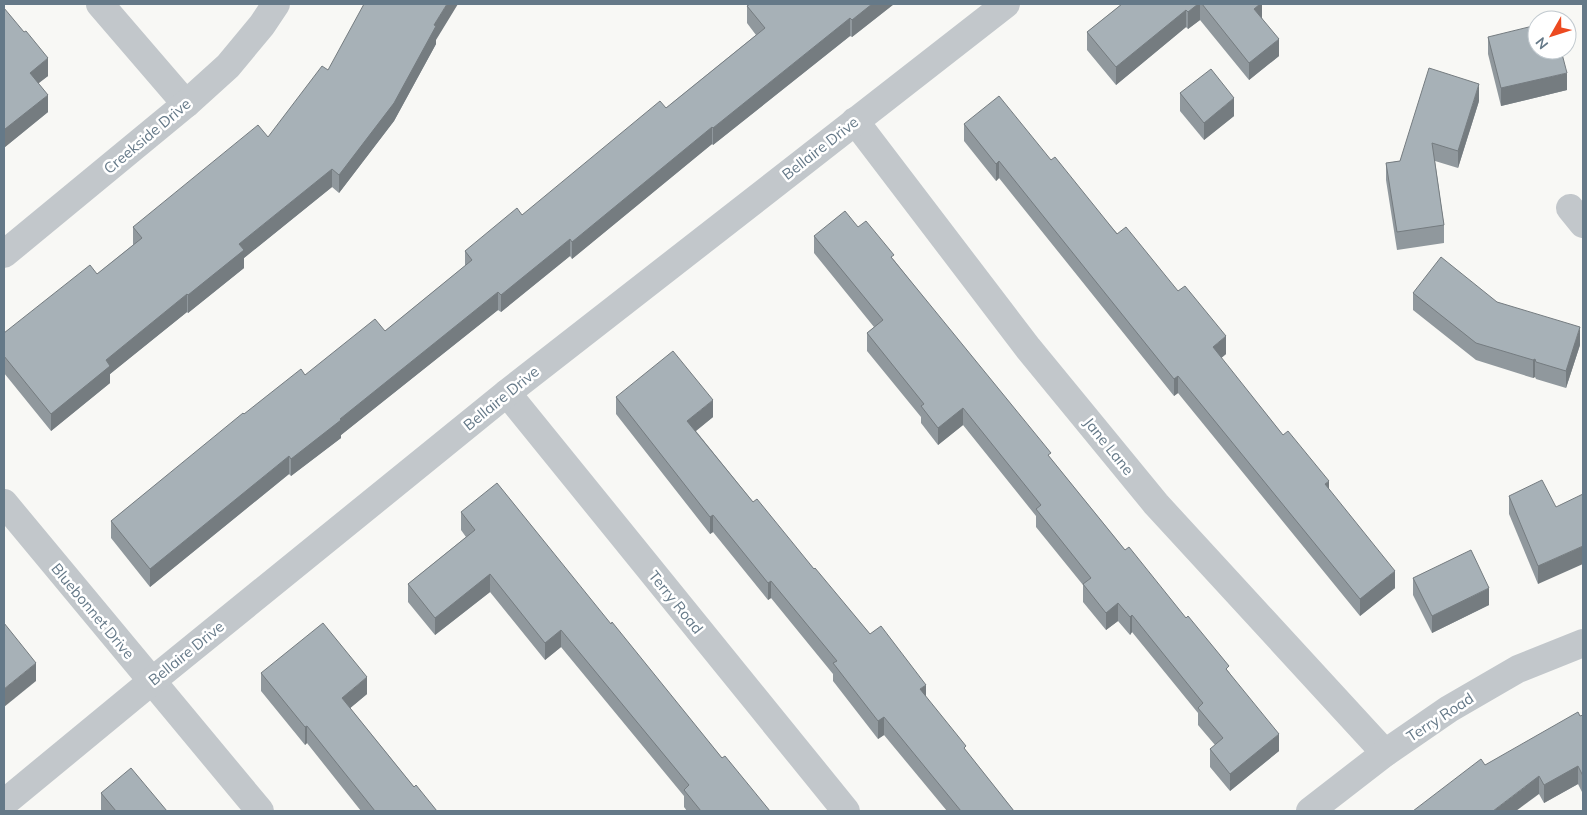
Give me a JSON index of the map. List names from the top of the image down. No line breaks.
{"streets":{"street":["Creekside Drive","Bellaire Drive","Jane Lane","Terry Road","Bluebonnet Drive"]},"crossings":[["Bellaire Drive","Jane Lane"],["Bellaire Drive","Terry Road"],["Bellaire Drive","Bluebonnet Drive"],["Jane Lane","Terry Road"]],"north":"bottom left"}
